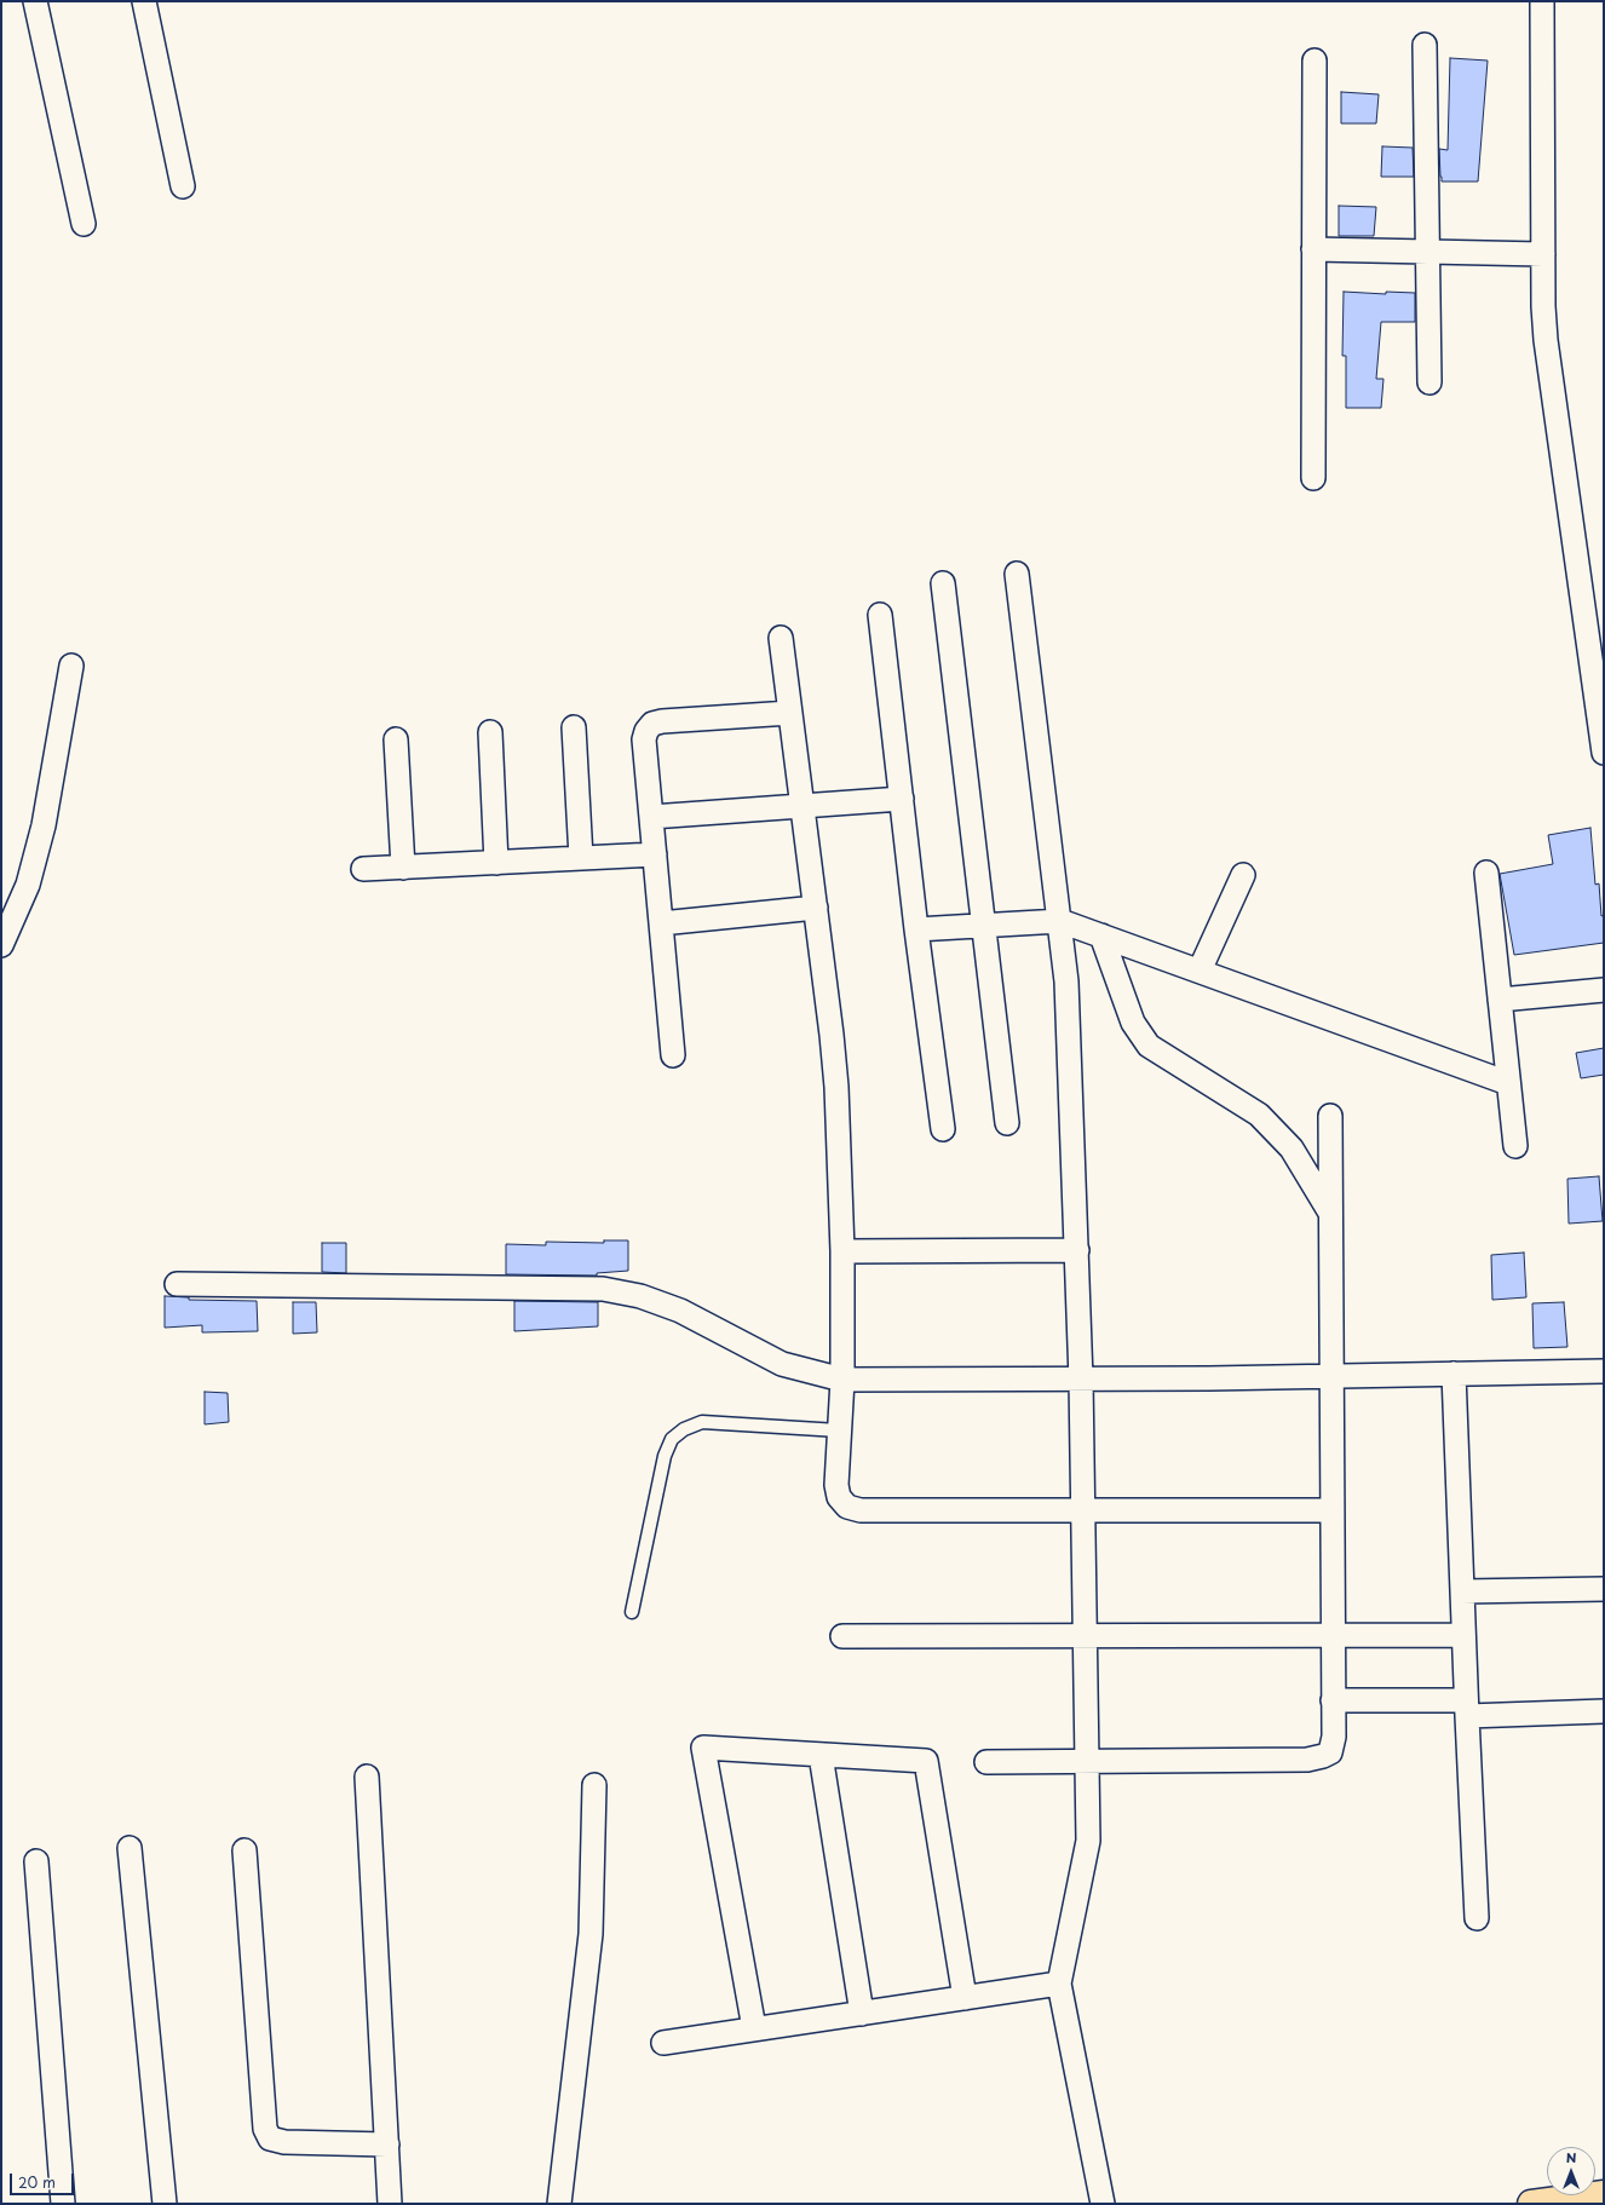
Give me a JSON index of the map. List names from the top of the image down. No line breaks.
{"scale_bar":"20 m","north":"top"}
